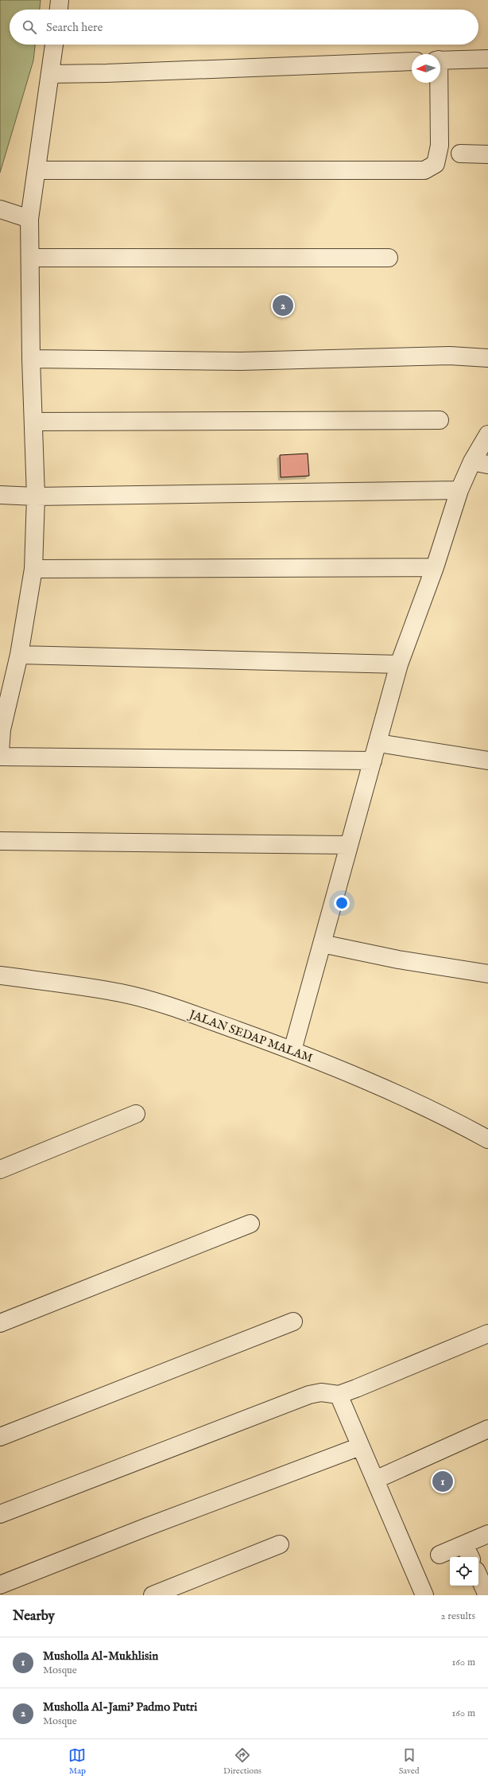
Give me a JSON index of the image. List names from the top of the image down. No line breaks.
{"streets":{"street":["JALAN SEDAP MALAM"]},"north":"left","page":{"search":"Search here","pins":["2","1"],"heading":["Nearby","2 results"],"list":[{"mark":"1","name":"Musholla Al-Mukhlisin","note":"Mosque","value":"160 m"},{"mark":"2","name":"Musholla Al-Jami' Padmo Putri","note":"Mosque","value":"160 m"}],"nav":["Map","Directions","Saved"]}}
